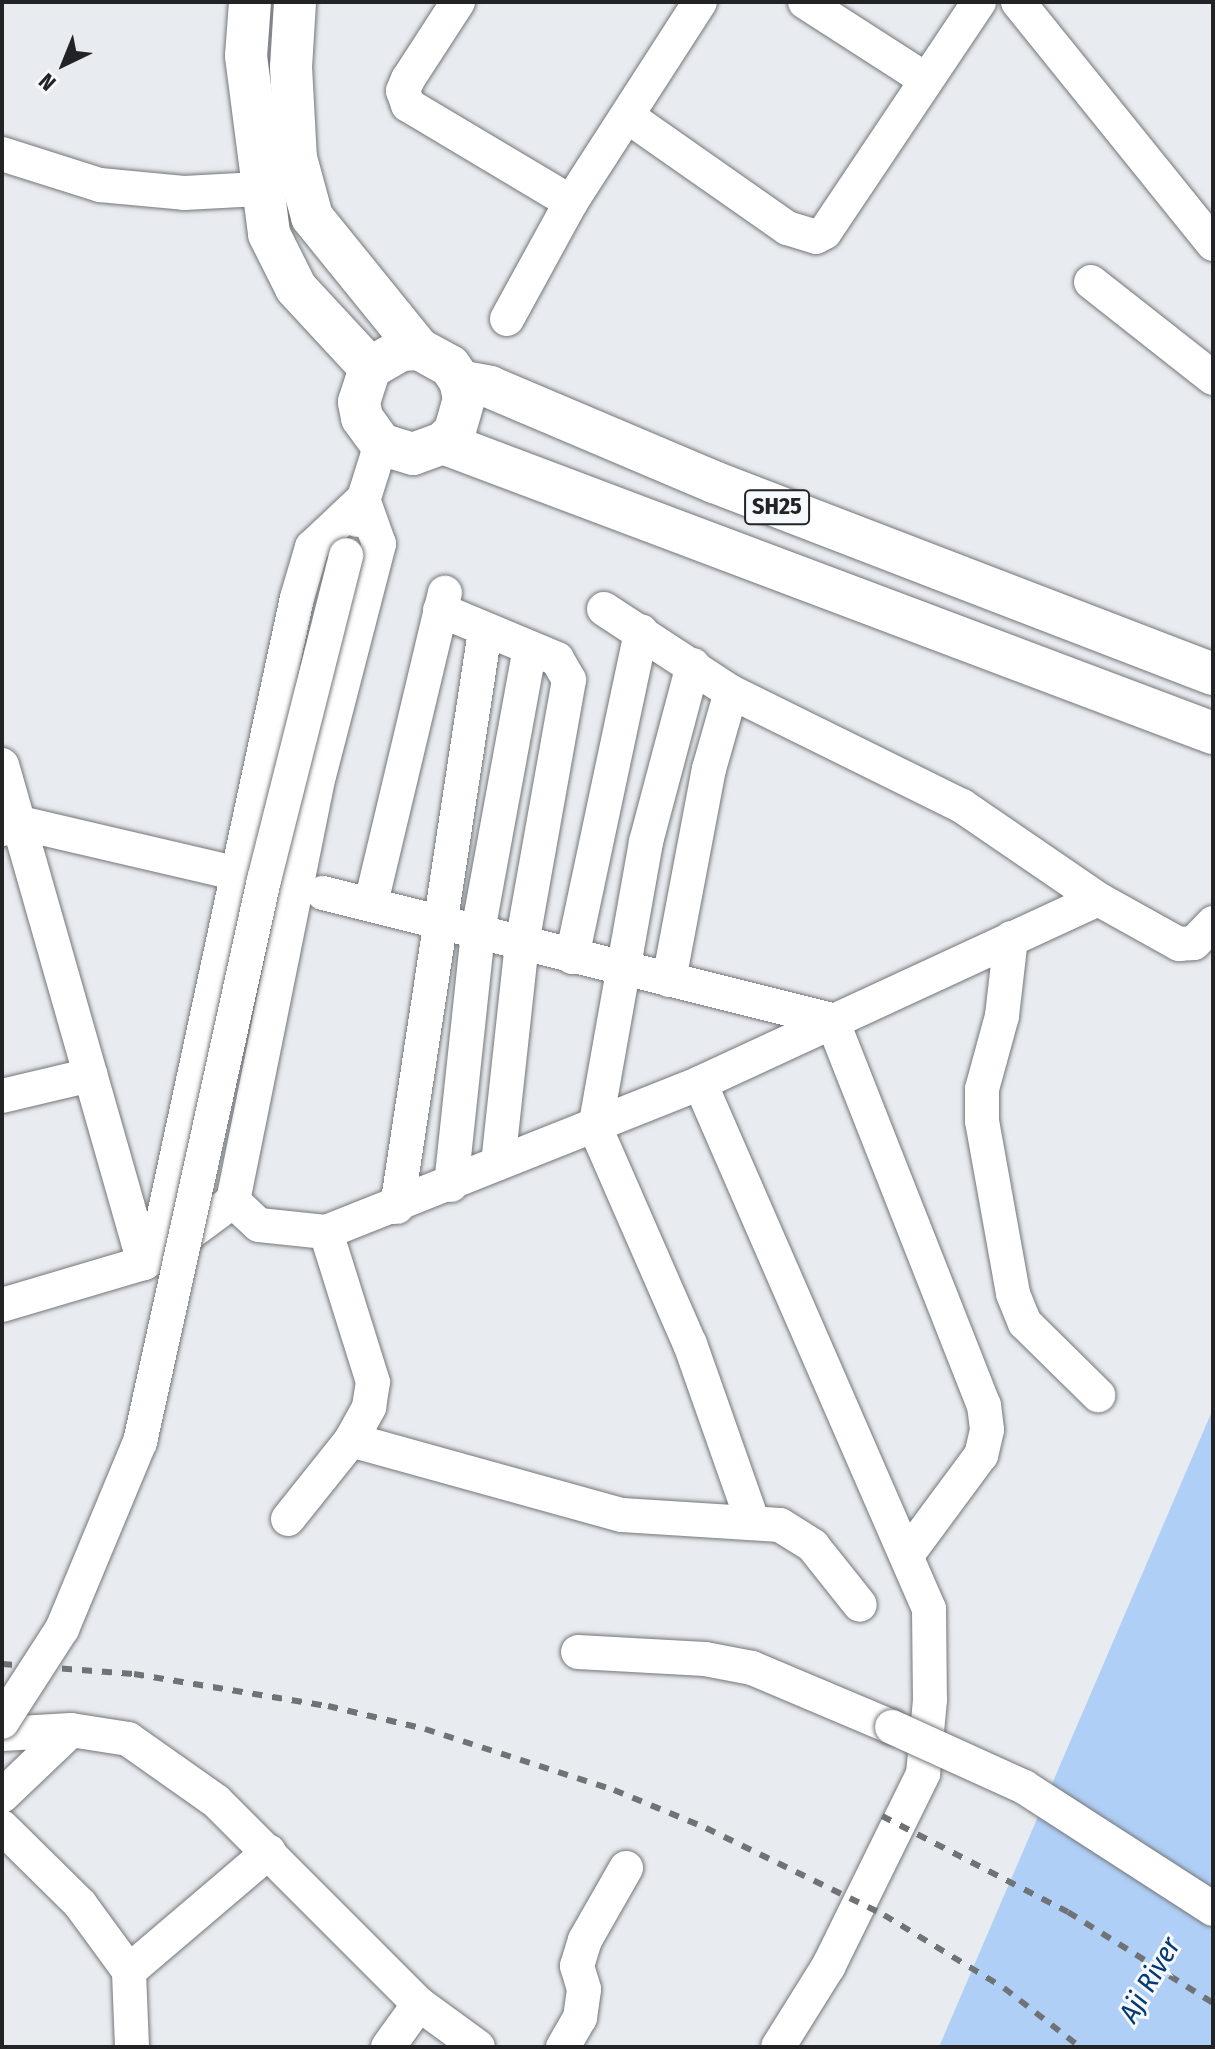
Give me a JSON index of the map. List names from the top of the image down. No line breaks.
{"streets":{"main road":["SH25"]},"water":["Aji River"],"north":"bottom left"}
